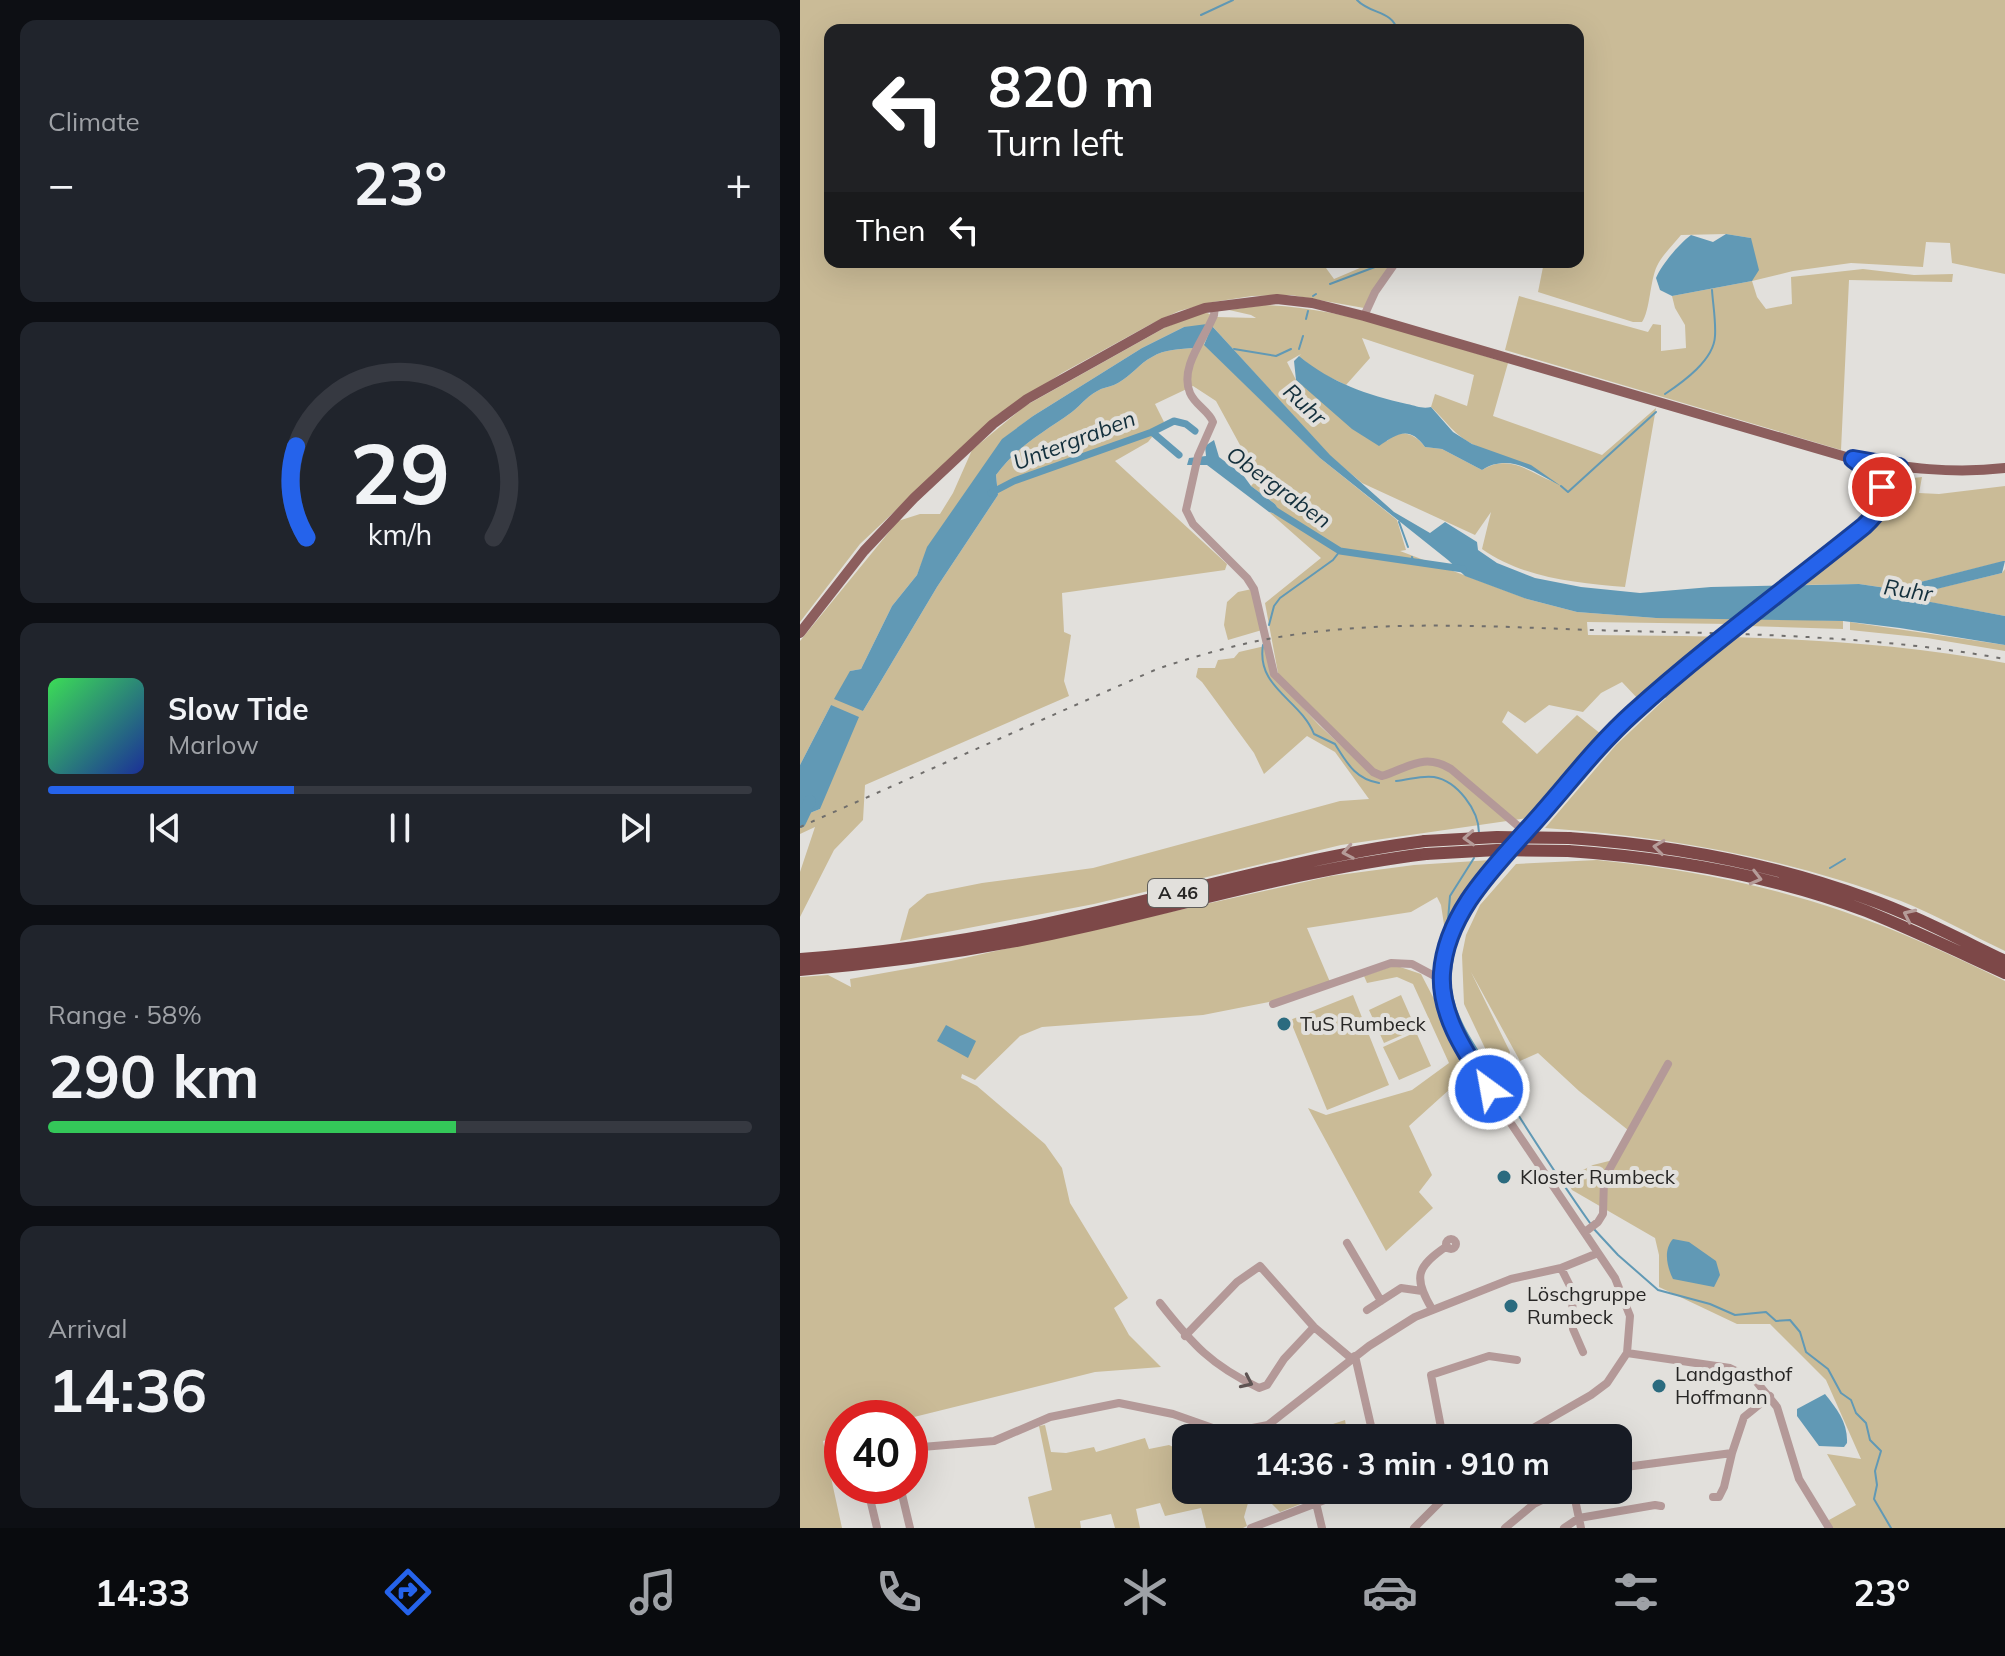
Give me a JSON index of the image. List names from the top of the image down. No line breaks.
{"streets":{"highway":["A 46"]},"water":["Ruhr","Untergraben","Obergraben"],"places":["TuS Rumbeck","Kloster Rumbeck","Löschgruppe Rumbeck","Landgasthof Hoffmann"],"page":{"tile":["Climate",["Range · 58%","290 km"],["Arrival","14:36"]],"turn":["820 m","Turn left"],"heat":["−","23°","+"],"then":"Then","song":["Slow Tide","Marlow"],"limit":"40","trip":"14:36 · 3 min · 910 m","tabs":["14:33","23°"],"gauge":["29","km/h"]}}
